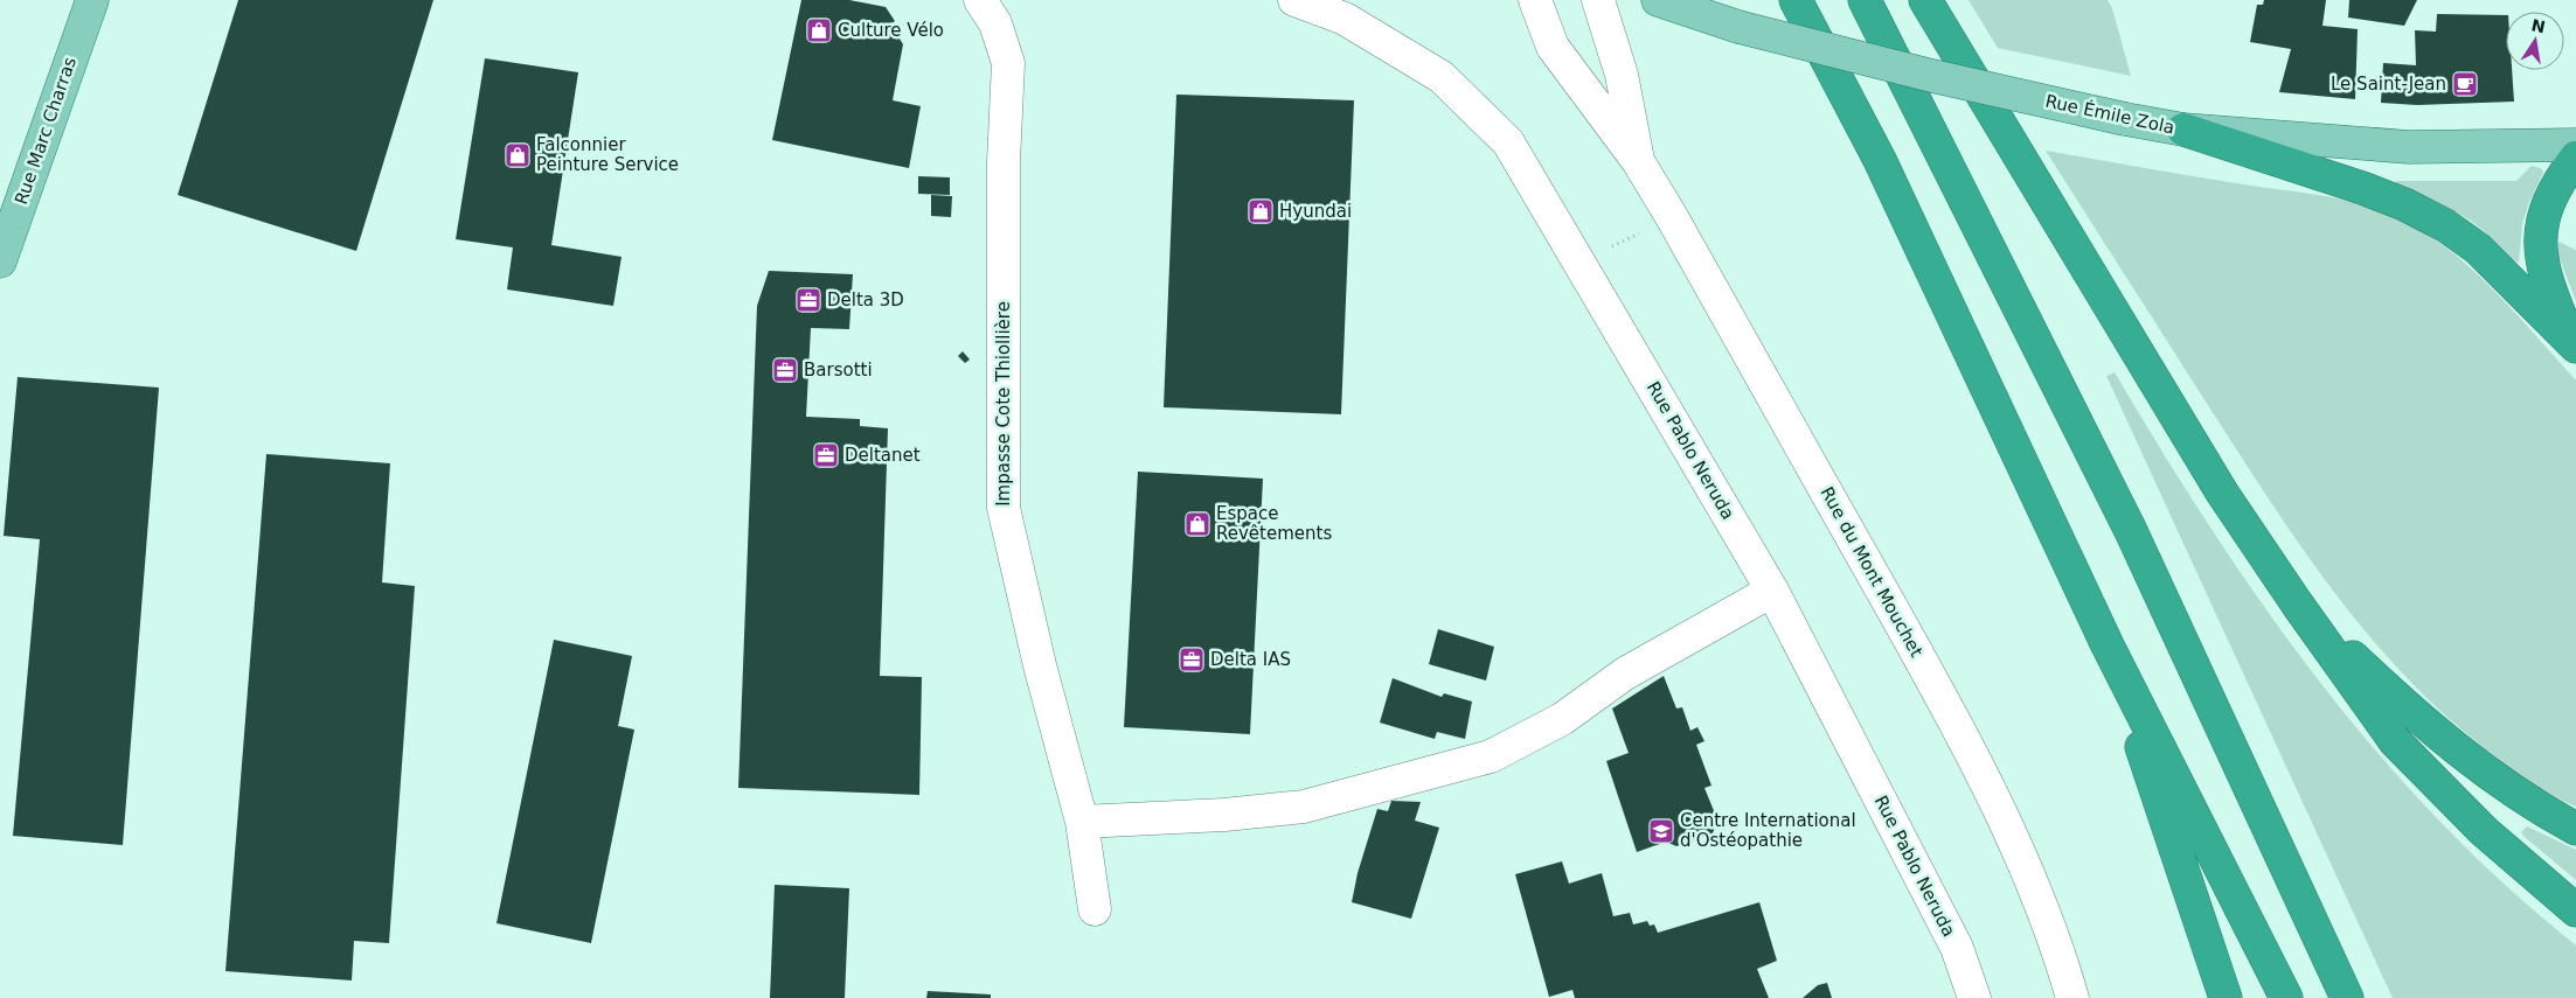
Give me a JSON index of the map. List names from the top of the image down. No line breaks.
{"streets":{"main road":["Rue Émile Zola","Rue Marc Charras"],"street":["Impasse Cote Thiollière","Rue Pablo Neruda","Rue du Mont Mouchet"]},"places":{"shop":["Culture Vélo","Falconnier Peinture Service","Hyundai","Espace Revêtements"],"cafe":["Le Saint-Jean"],"office":["Delta 3D","Barsotti","Deltanet","Delta IAS"],"school or university":["Centre International d'Ostéopathie"]},"north":"top"}
